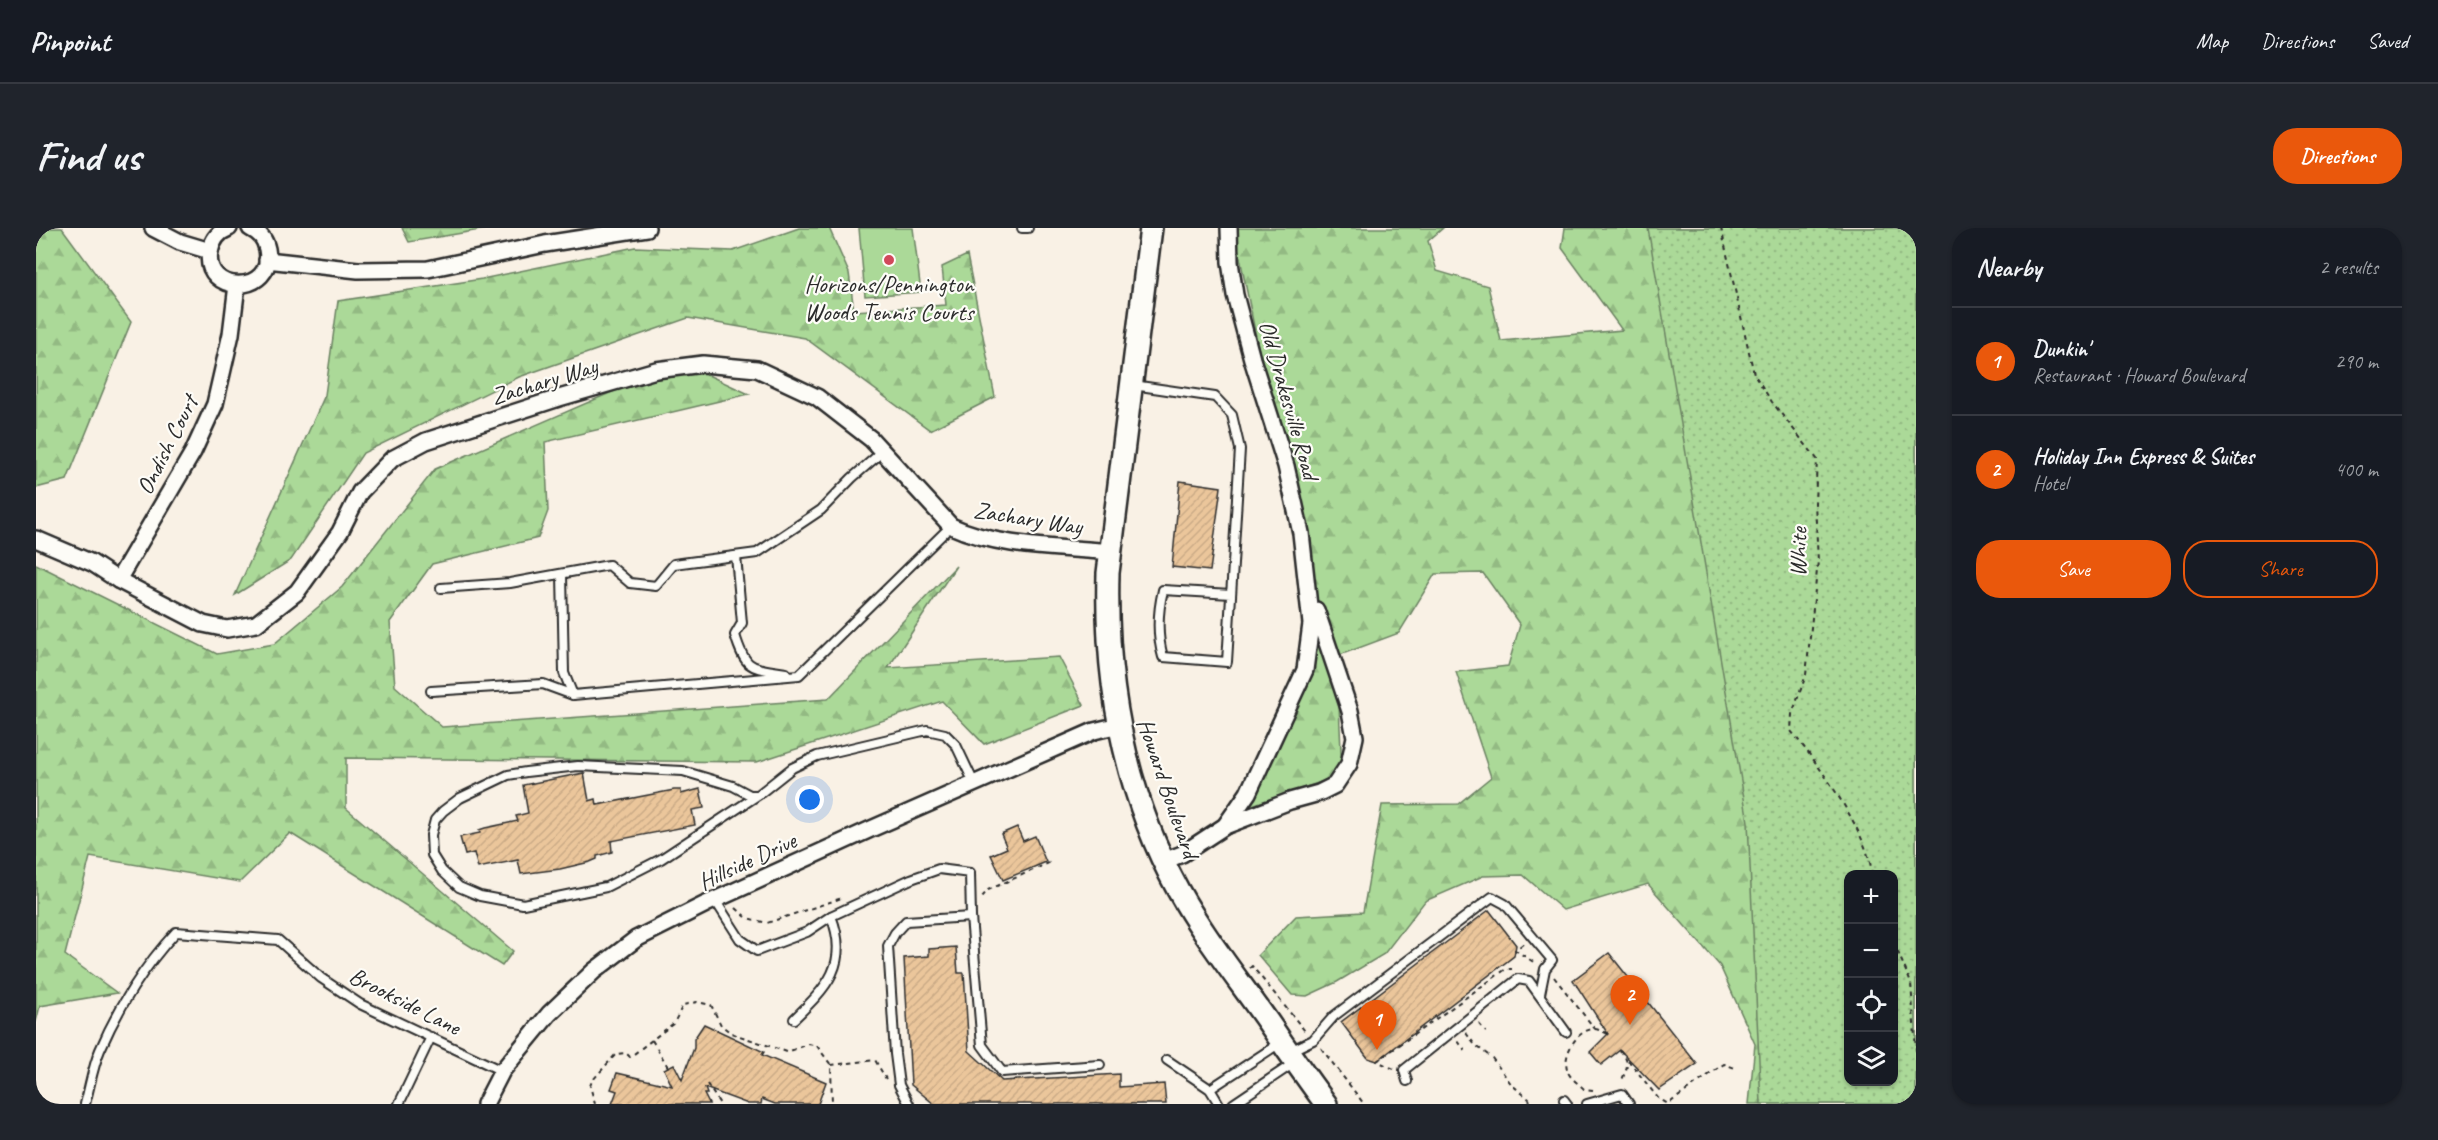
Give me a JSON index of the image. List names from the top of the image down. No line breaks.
{"streets":{"main road":["Howard Boulevard"],"street":["Zachary Way","Old Drakesville Road","Ondish Court","Hillside Drive"],"lane":["Brookside Lane"],"path":["White"]},"crossings":[["Zachary Way","Ondish Court"],["Zachary Way","Howard Boulevard"],["Old Drakesville Road","Howard Boulevard"],["Howard Boulevard","Hillside Drive"],["Hillside Drive","Brookside Lane"]],"places":["Horizons/Pennington Woods Tennis Courts"],"page":{"header":"Pinpoint","nav":["Map","Directions","Saved"],"buttons":["Directions",["Save","Share"]],"title":"Find us","heading":["Nearby","2 results"],"list":[{"mark":"1","name":"Dunkin'","note":"Restaurant · Howard Boulevard","value":"290 m"},{"mark":"2","name":"Holiday Inn Express & Suites","note":"Hotel","value":"400 m"}],"map_buttons":["+","−"],"pins":["2","1"]}}
